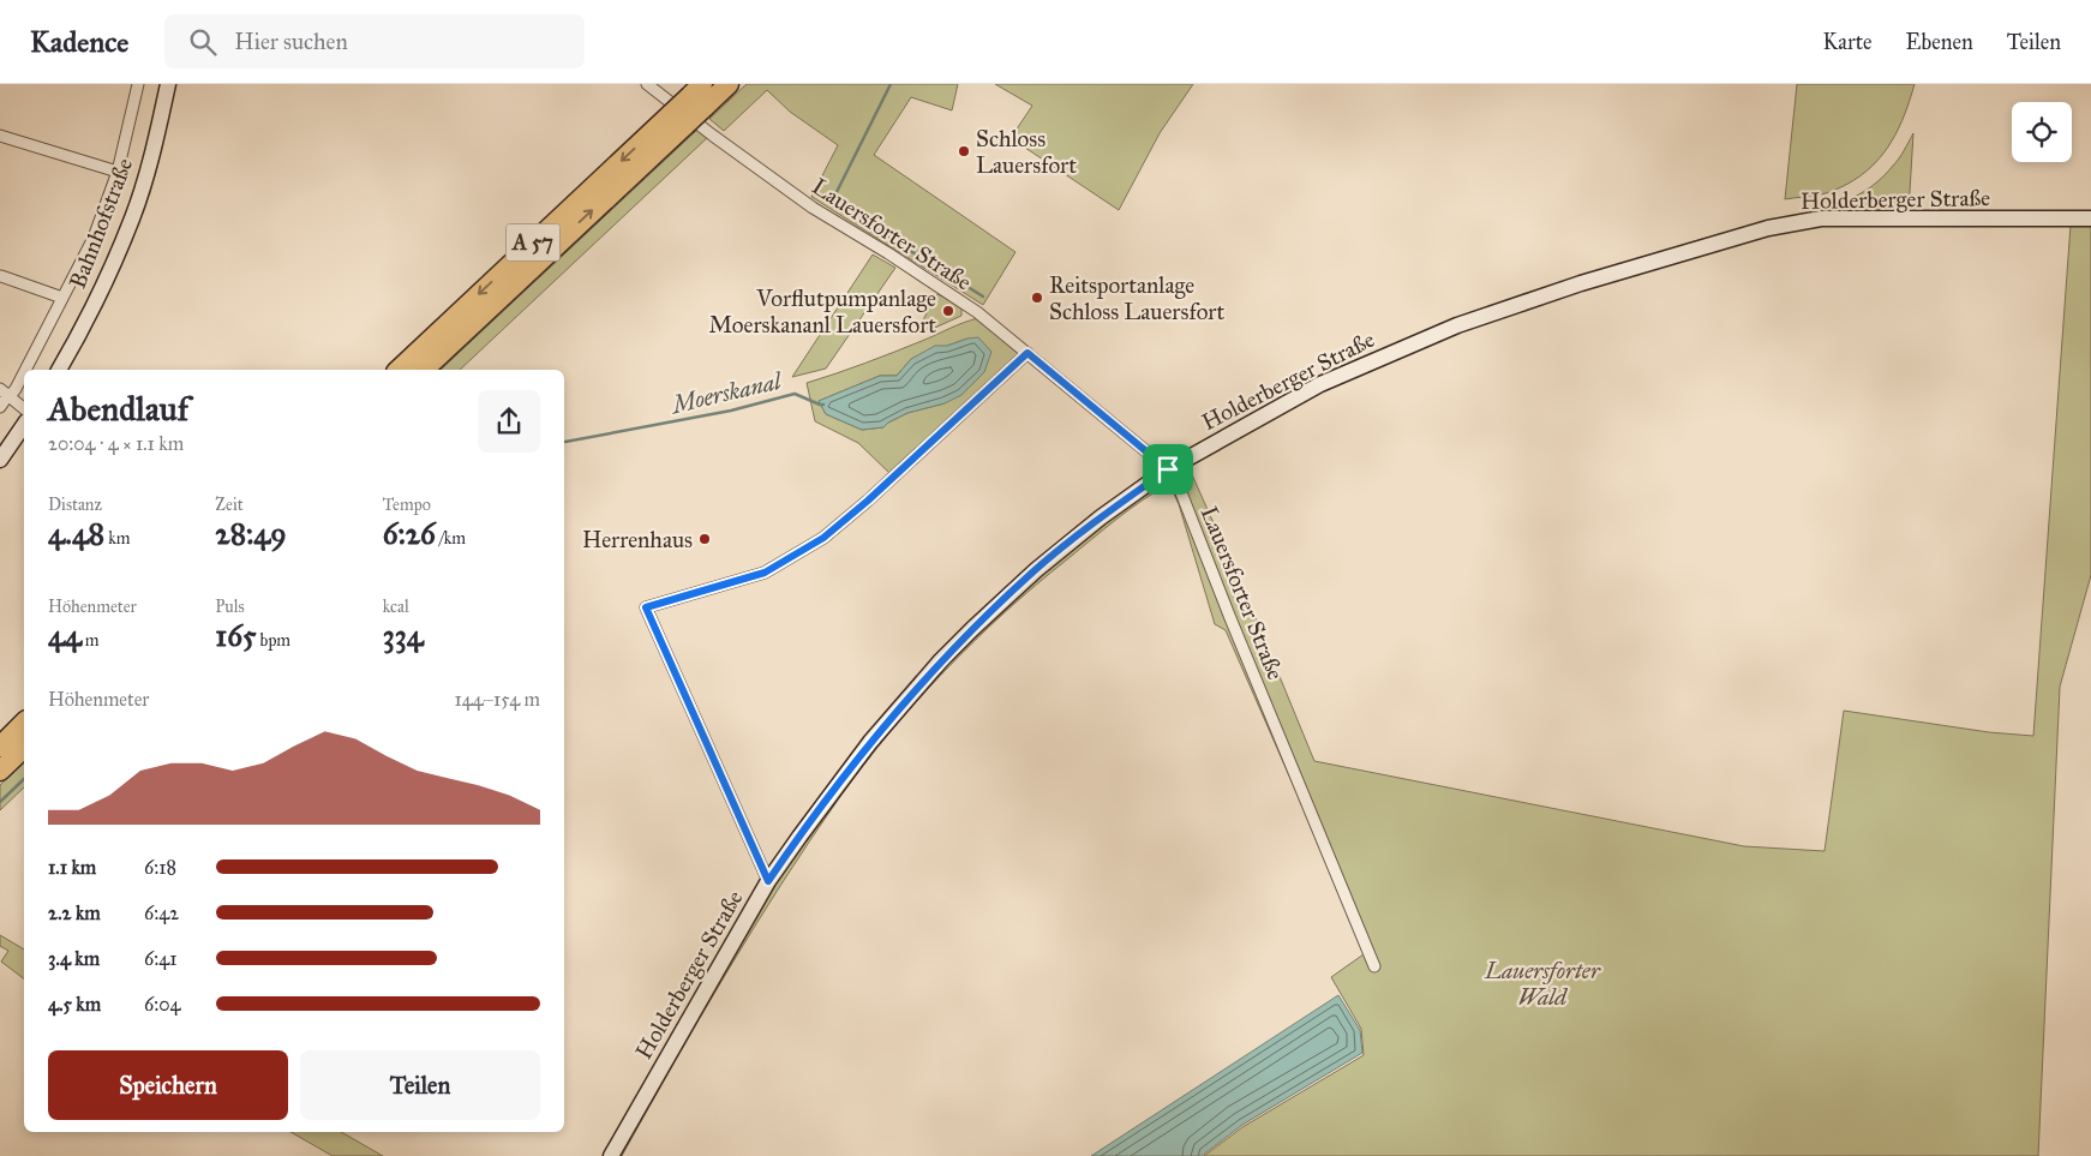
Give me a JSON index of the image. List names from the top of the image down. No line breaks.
{"streets":{"highway":["A 57"],"main road":["Holderberger Straße","Bahnhofstraße"],"street":["Lauersforter Straße"]},"crossings":[["Holderberger Straße","Lauersforter Straße"]],"water":["Moerskanal"],"parks":["Lauersforter Wald"],"places":["Schloss Lauersfort","Reitsportanlage Schloss Lauersfort","Vorflutpumpanlage Moerskananl Lauersfort","Herrenhaus"],"page":{"header":"Kadence","search":"Hier suchen","nav":["Karte","Ebenen","Teilen"],"heading":["Abendlauf","20:04 · 4 × 1.1 km"],"stats":[["Distanz","4.48 km"],["Zeit","28:49"],["Tempo","6:26 /km"],["Höhenmeter","44 m"],["Puls","165 bpm"],["kcal","334"]],"chart":["Höhenmeter","144–154 m"],"list":[{"name":"1.1 km","note":"6:18"},{"name":"2.2 km","note":"6:42"},{"name":"3.4 km","note":"6:41"},{"name":"4.5 km","note":"6:04"}],"buttons":["Speichern","Teilen"]}}
